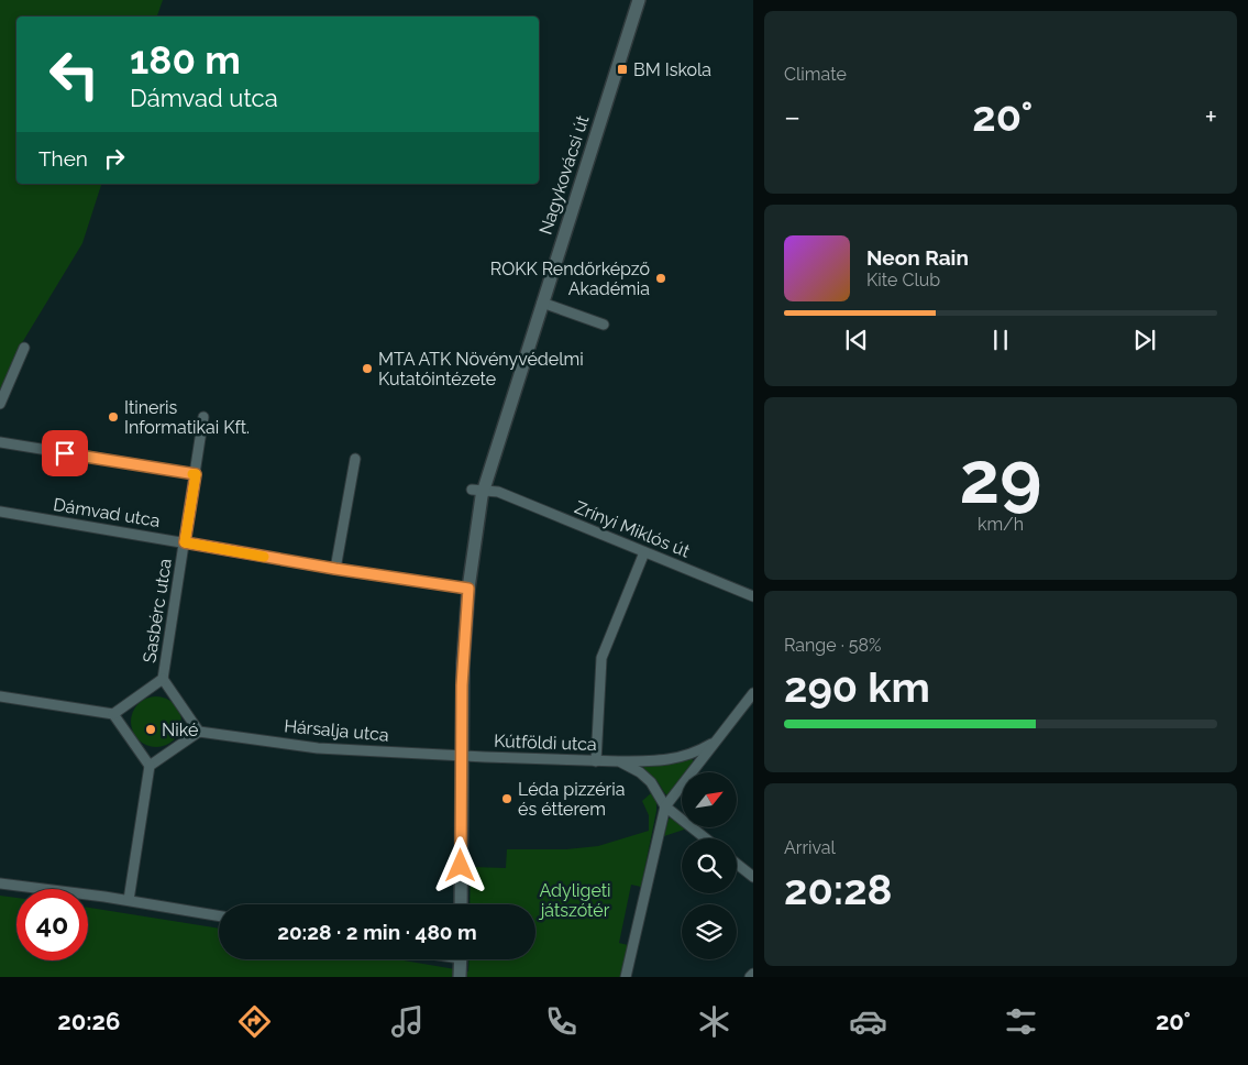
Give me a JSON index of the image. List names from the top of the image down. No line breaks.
{"streets":{"street":["Nagykovácsi út","Dámvad utca","Zrínyi Miklós út","Sasbérc utca","Hársalja utca","Kútföldi utca"]},"crossings":[["Nagykovácsi út","Dámvad utca"],["Nagykovácsi út","Zrínyi Miklós út"],["Nagykovácsi út","Hársalja utca"],["Nagykovácsi út","Kútföldi utca"],["Dámvad utca","Sasbérc utca"],["Hársalja utca","Kútföldi utca"]],"parks":["Adyligeti játszótér"],"places":{"transit":["BM Iskola"],"other":["ROKK Rendőrképző Akadémia","MTA ATK Növényvédelmi Kutatóintézete","Itineris Informatikai Kft.","Niké","Léda pizzéria és étterem"]},"north":"top right","page":{"tile":["Climate",["29","km/h"],["Range · 58%","290 km"],["Arrival","20:28"]],"turn":["180 m","Dámvad utca"],"heat":["−","20°","+"],"then":"Then","song":["Neon Rain","Kite Club"],"limit":"40","trip":"20:28 · 2 min · 480 m","tabs":["20:26","20°"]}}
